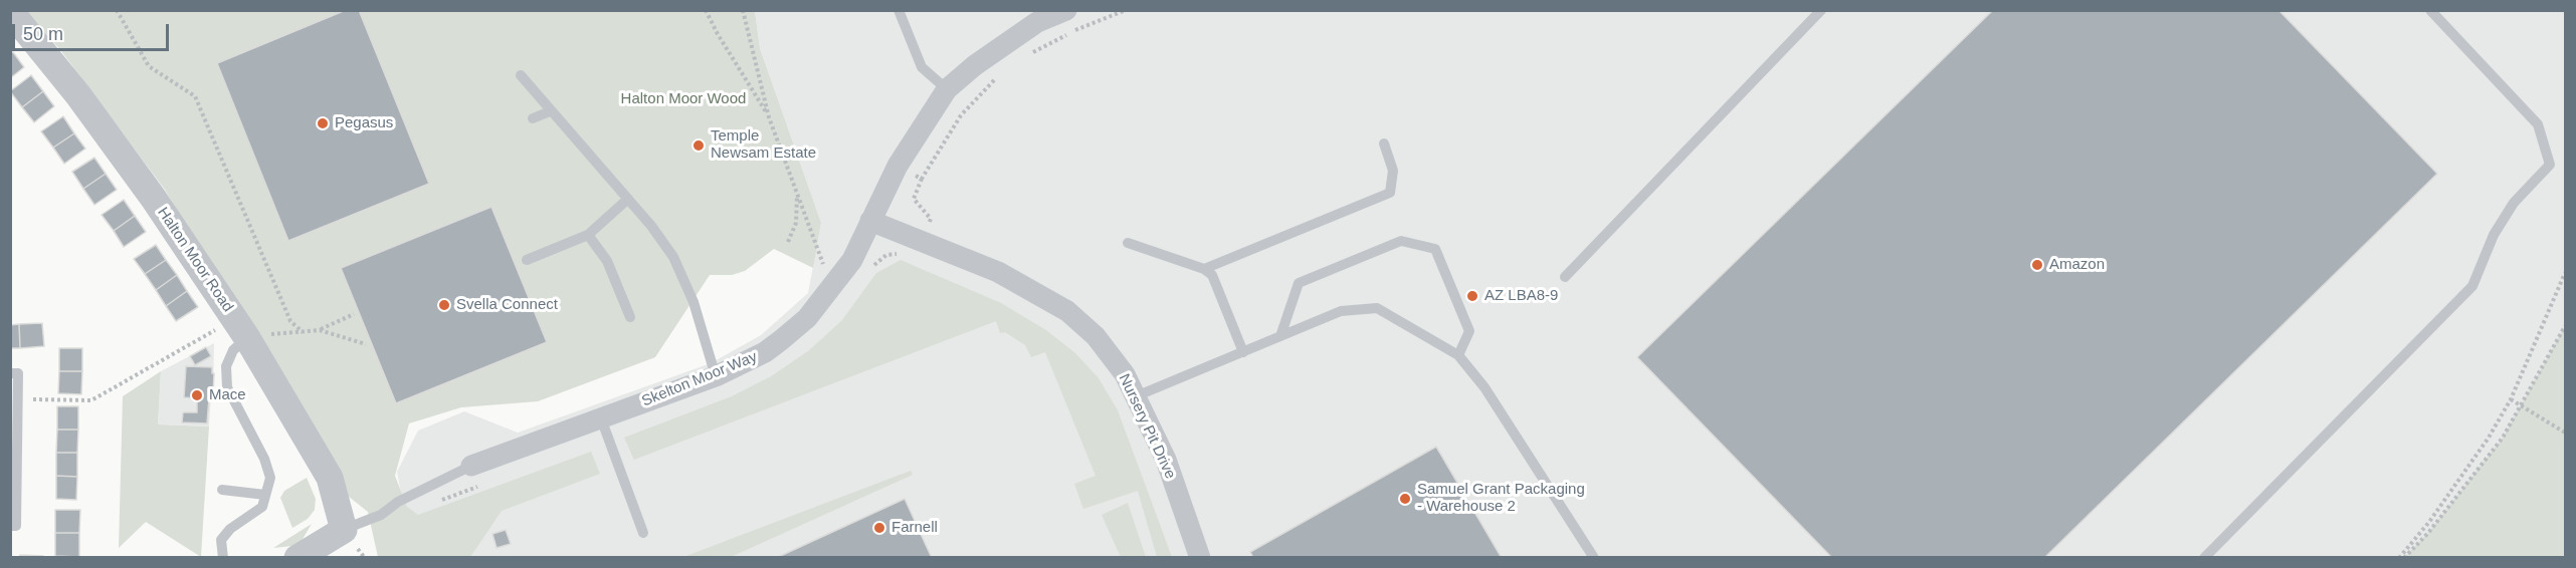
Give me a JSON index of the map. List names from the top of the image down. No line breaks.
{"streets":{"street":["Halton Moor Road","Skelton Moor Way","Nursery Pit Drive"]},"crossings":[["Halton Moor Road","Skelton Moor Way"],["Skelton Moor Way","Nursery Pit Drive"]],"parks":["Halton Moor Wood"],"places":["Pegasus","Temple Newsam Estate","Amazon","AZ LBA8-9","Svella Connect","Mace","Samuel Grant Packaging - Warehouse 2","Farnell"],"scale_bar":"50 m"}
